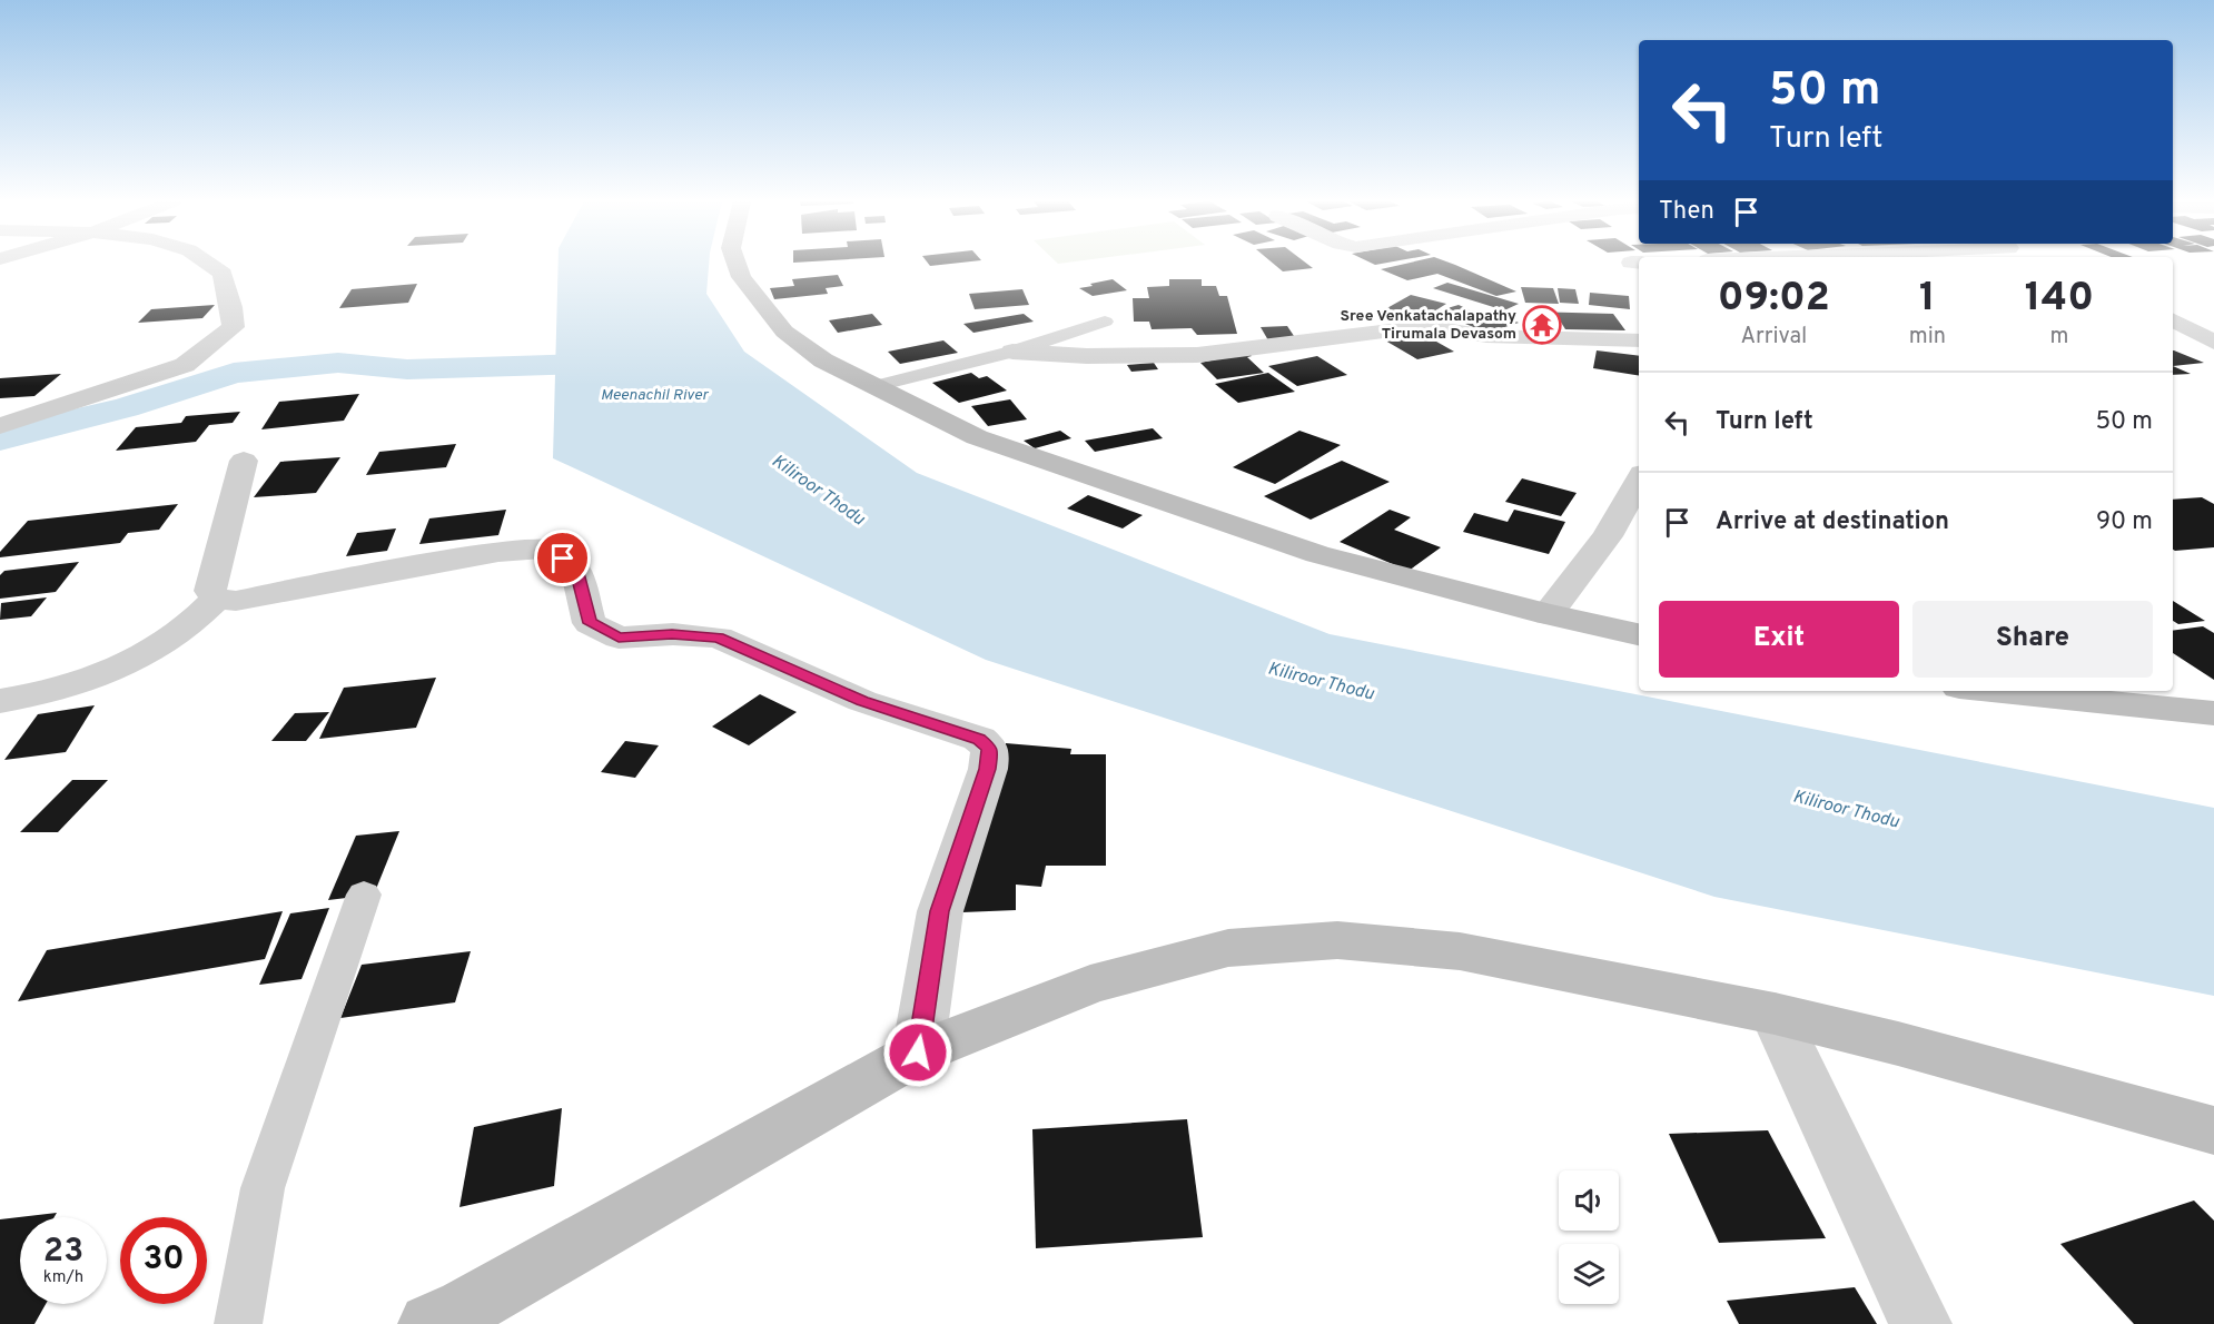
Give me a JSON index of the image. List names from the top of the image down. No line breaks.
{"water":["Meenachil River","Kiliroor Thodu"],"places":{"temple":["Sree Venkatachalapathy Tirumala Devasom"]},"page":{"turn":["50 m","Turn left"],"then":"Then","eta":["09:02","Arrival","1","min","140","m"],"list":[{"name":"Turn left","value":"50 m"},{"name":"Arrive at destination","value":"90 m"}],"buttons":["Exit","Share"],"speed":"23 km/h","limit":"30"}}
